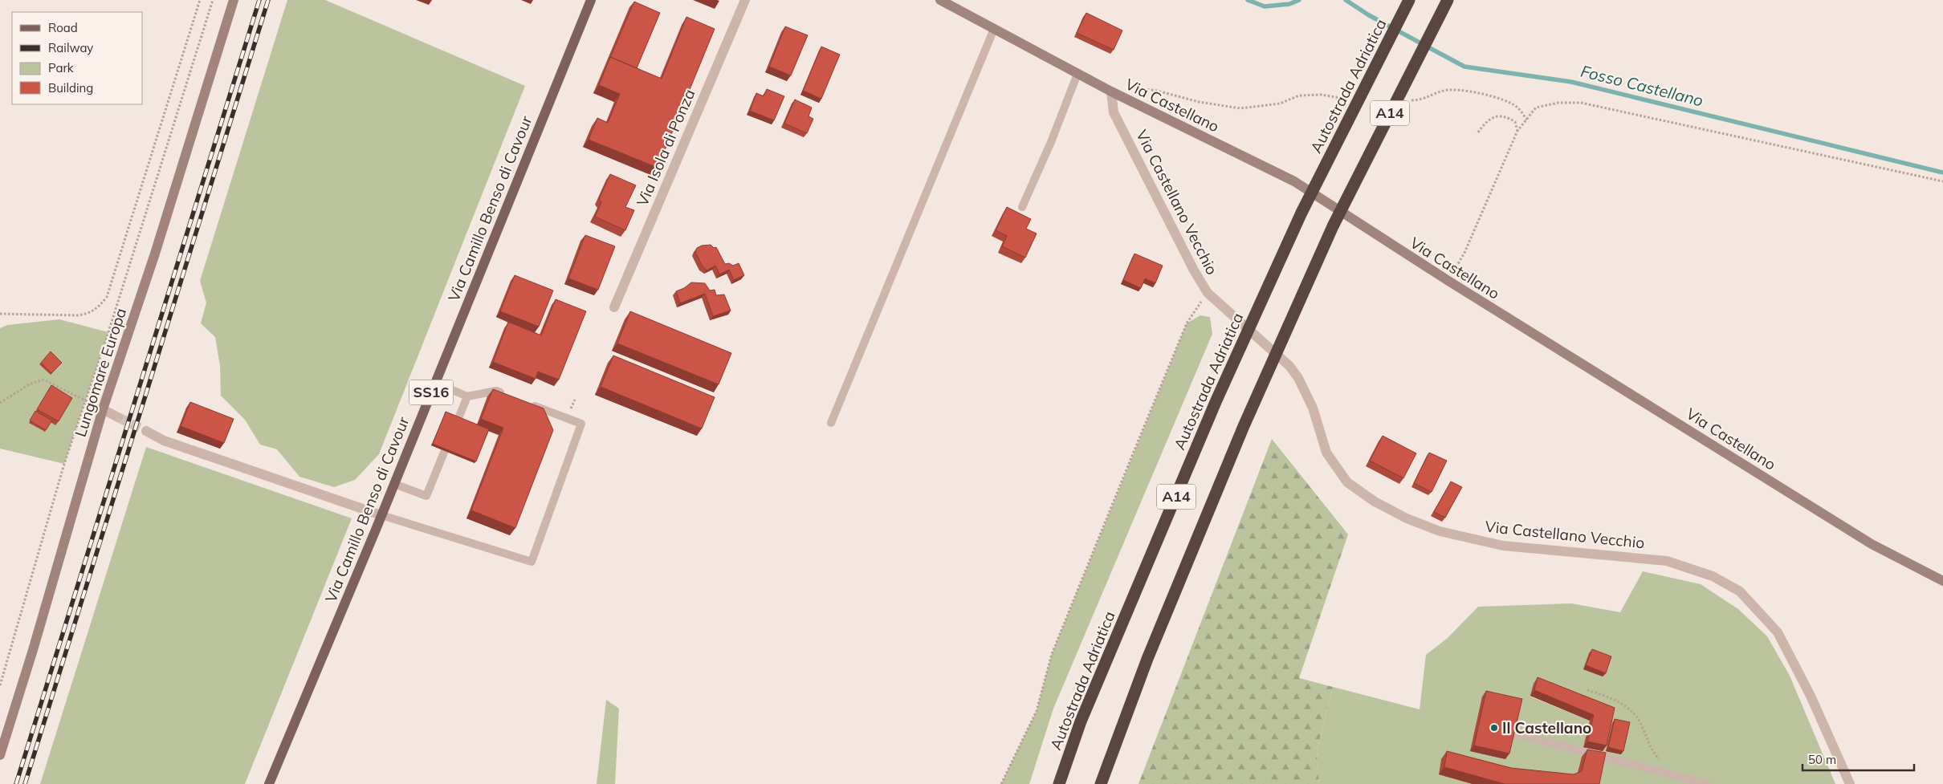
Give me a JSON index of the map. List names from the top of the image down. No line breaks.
{"streets":{"highway":["Autostrada Adriatica","A14"],"main road":["Via Camillo Benso di Cavour","SS16"],"street":["Via Castellano","Via Isola di Ponza","Via Castellano Vecchio","Lungomare Europa"]},"crossings":[["Via Castellano","Via Castellano Vecchio"]],"water":["Fosso Castellano"],"places":["Il Castellano"],"legend":["Road","Railway","Park","Building"],"scale_bar":"50 m"}
